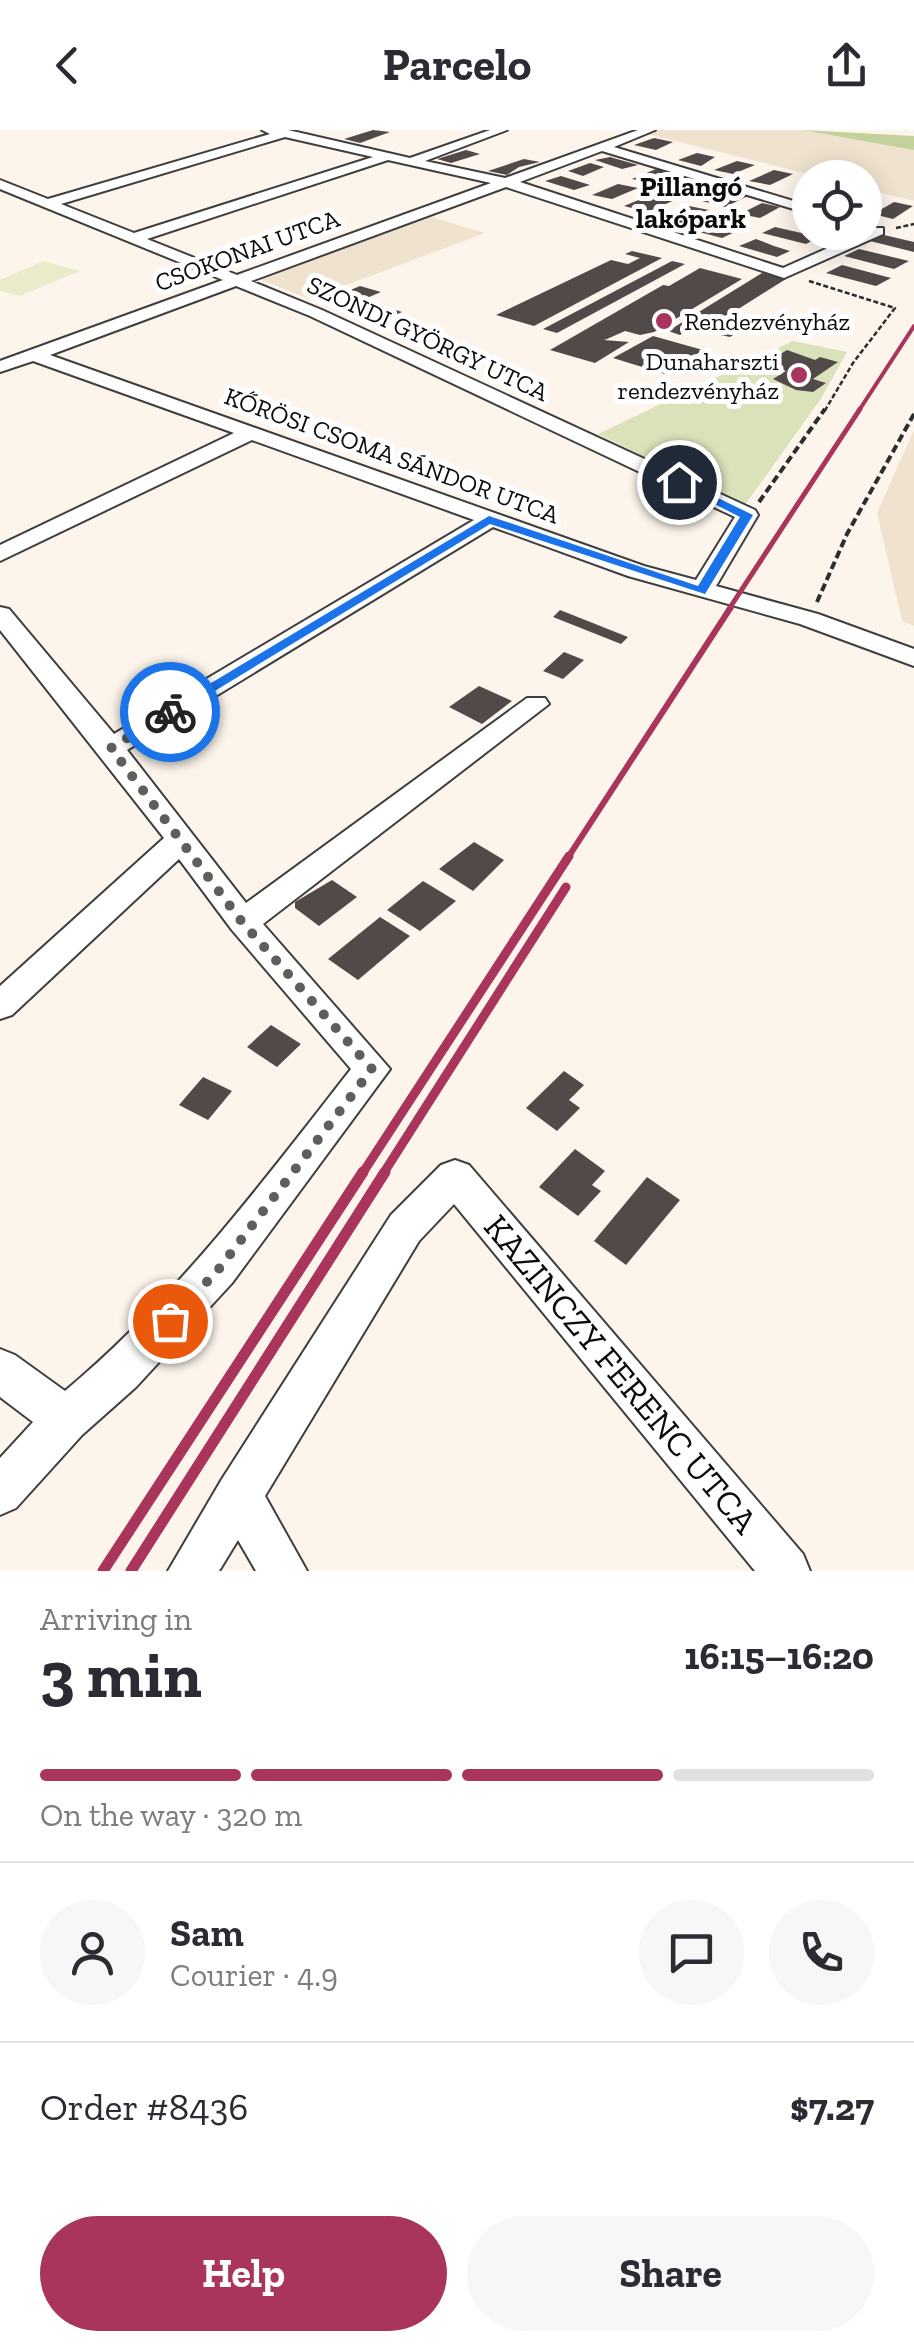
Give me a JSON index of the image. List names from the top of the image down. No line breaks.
{"streets":{"street":["CSOKONAI UTCA","SZONDI GYÖRGY UTCA","KŐRÖSI CSOMA SÁNDOR UTCA","KAZINCZY FERENC UTCA"]},"crossings":[["CSOKONAI UTCA","SZONDI GYÖRGY UTCA"],["CSOKONAI UTCA","KŐRÖSI CSOMA SÁNDOR UTCA"]],"districts":["Pillangó lakópark"],"places":["Rendezvényház","Dunaharszti rendezvényház"],"page":{"header":"Parcelo","heading":["3 min","Arriving in","16:15–16:20"],"panel":["Sam","Courier · 4.9","Order #8436","$7.27"],"bar":"On the way · 320 m","buttons":["Help","Share"]}}
